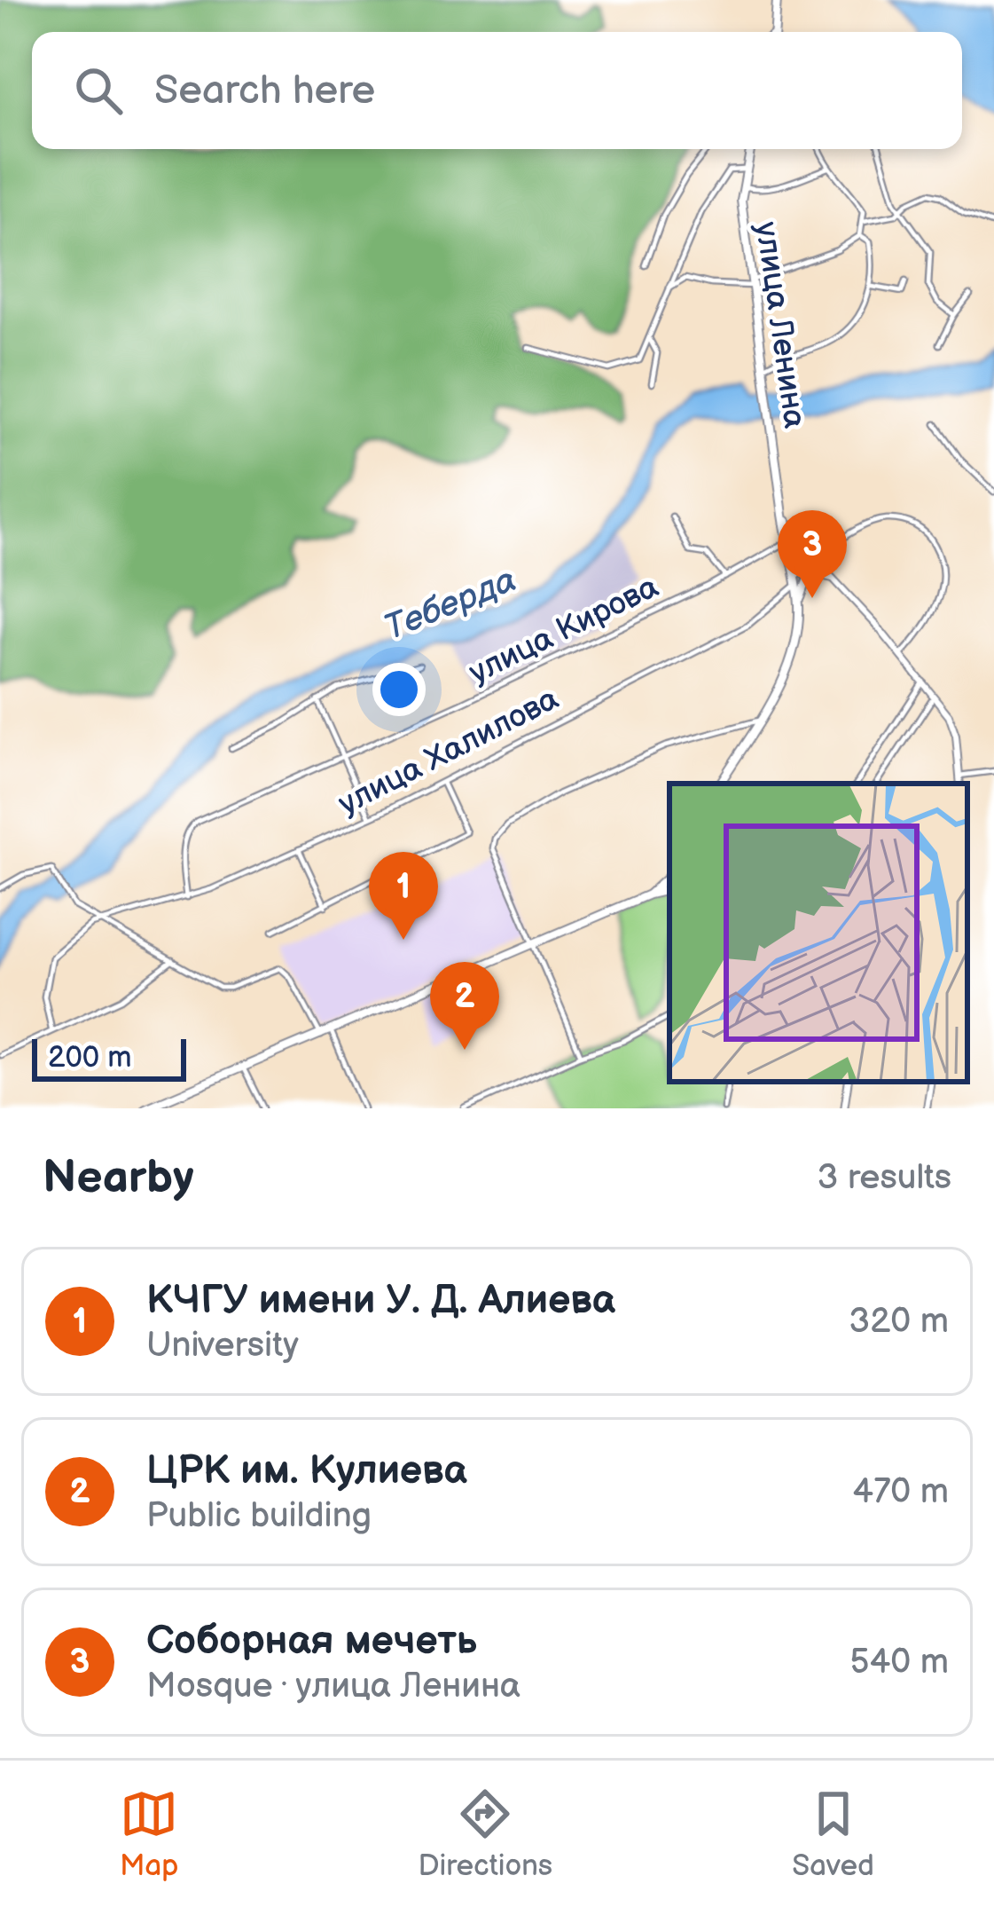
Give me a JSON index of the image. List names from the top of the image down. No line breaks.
{"streets":{"main road":["улица Ленина"],"street":["улица Кирова","улица Халилова"]},"crossings":[["улица Ленина","улица Кирова"],["улица Ленина","улица Халилова"],["улица Кирова","улица Халилова"]],"water":["Теберда"],"scale_bar":"200 m","page":{"search":"Search here","pins":["3","1","2"],"scale":"200 m","heading":["Nearby","3 results"],"list":[{"mark":"1","name":"КЧГУ имени У. Д. Алиева","note":"University","value":"320 m"},{"mark":"2","name":"ЦРК им. Кулиева","note":"Public building","value":"470 m"},{"mark":"3","name":"Соборная мечеть","note":"Mosque · улица Ленина","value":"540 m"}],"nav":["Map","Directions","Saved"]}}
